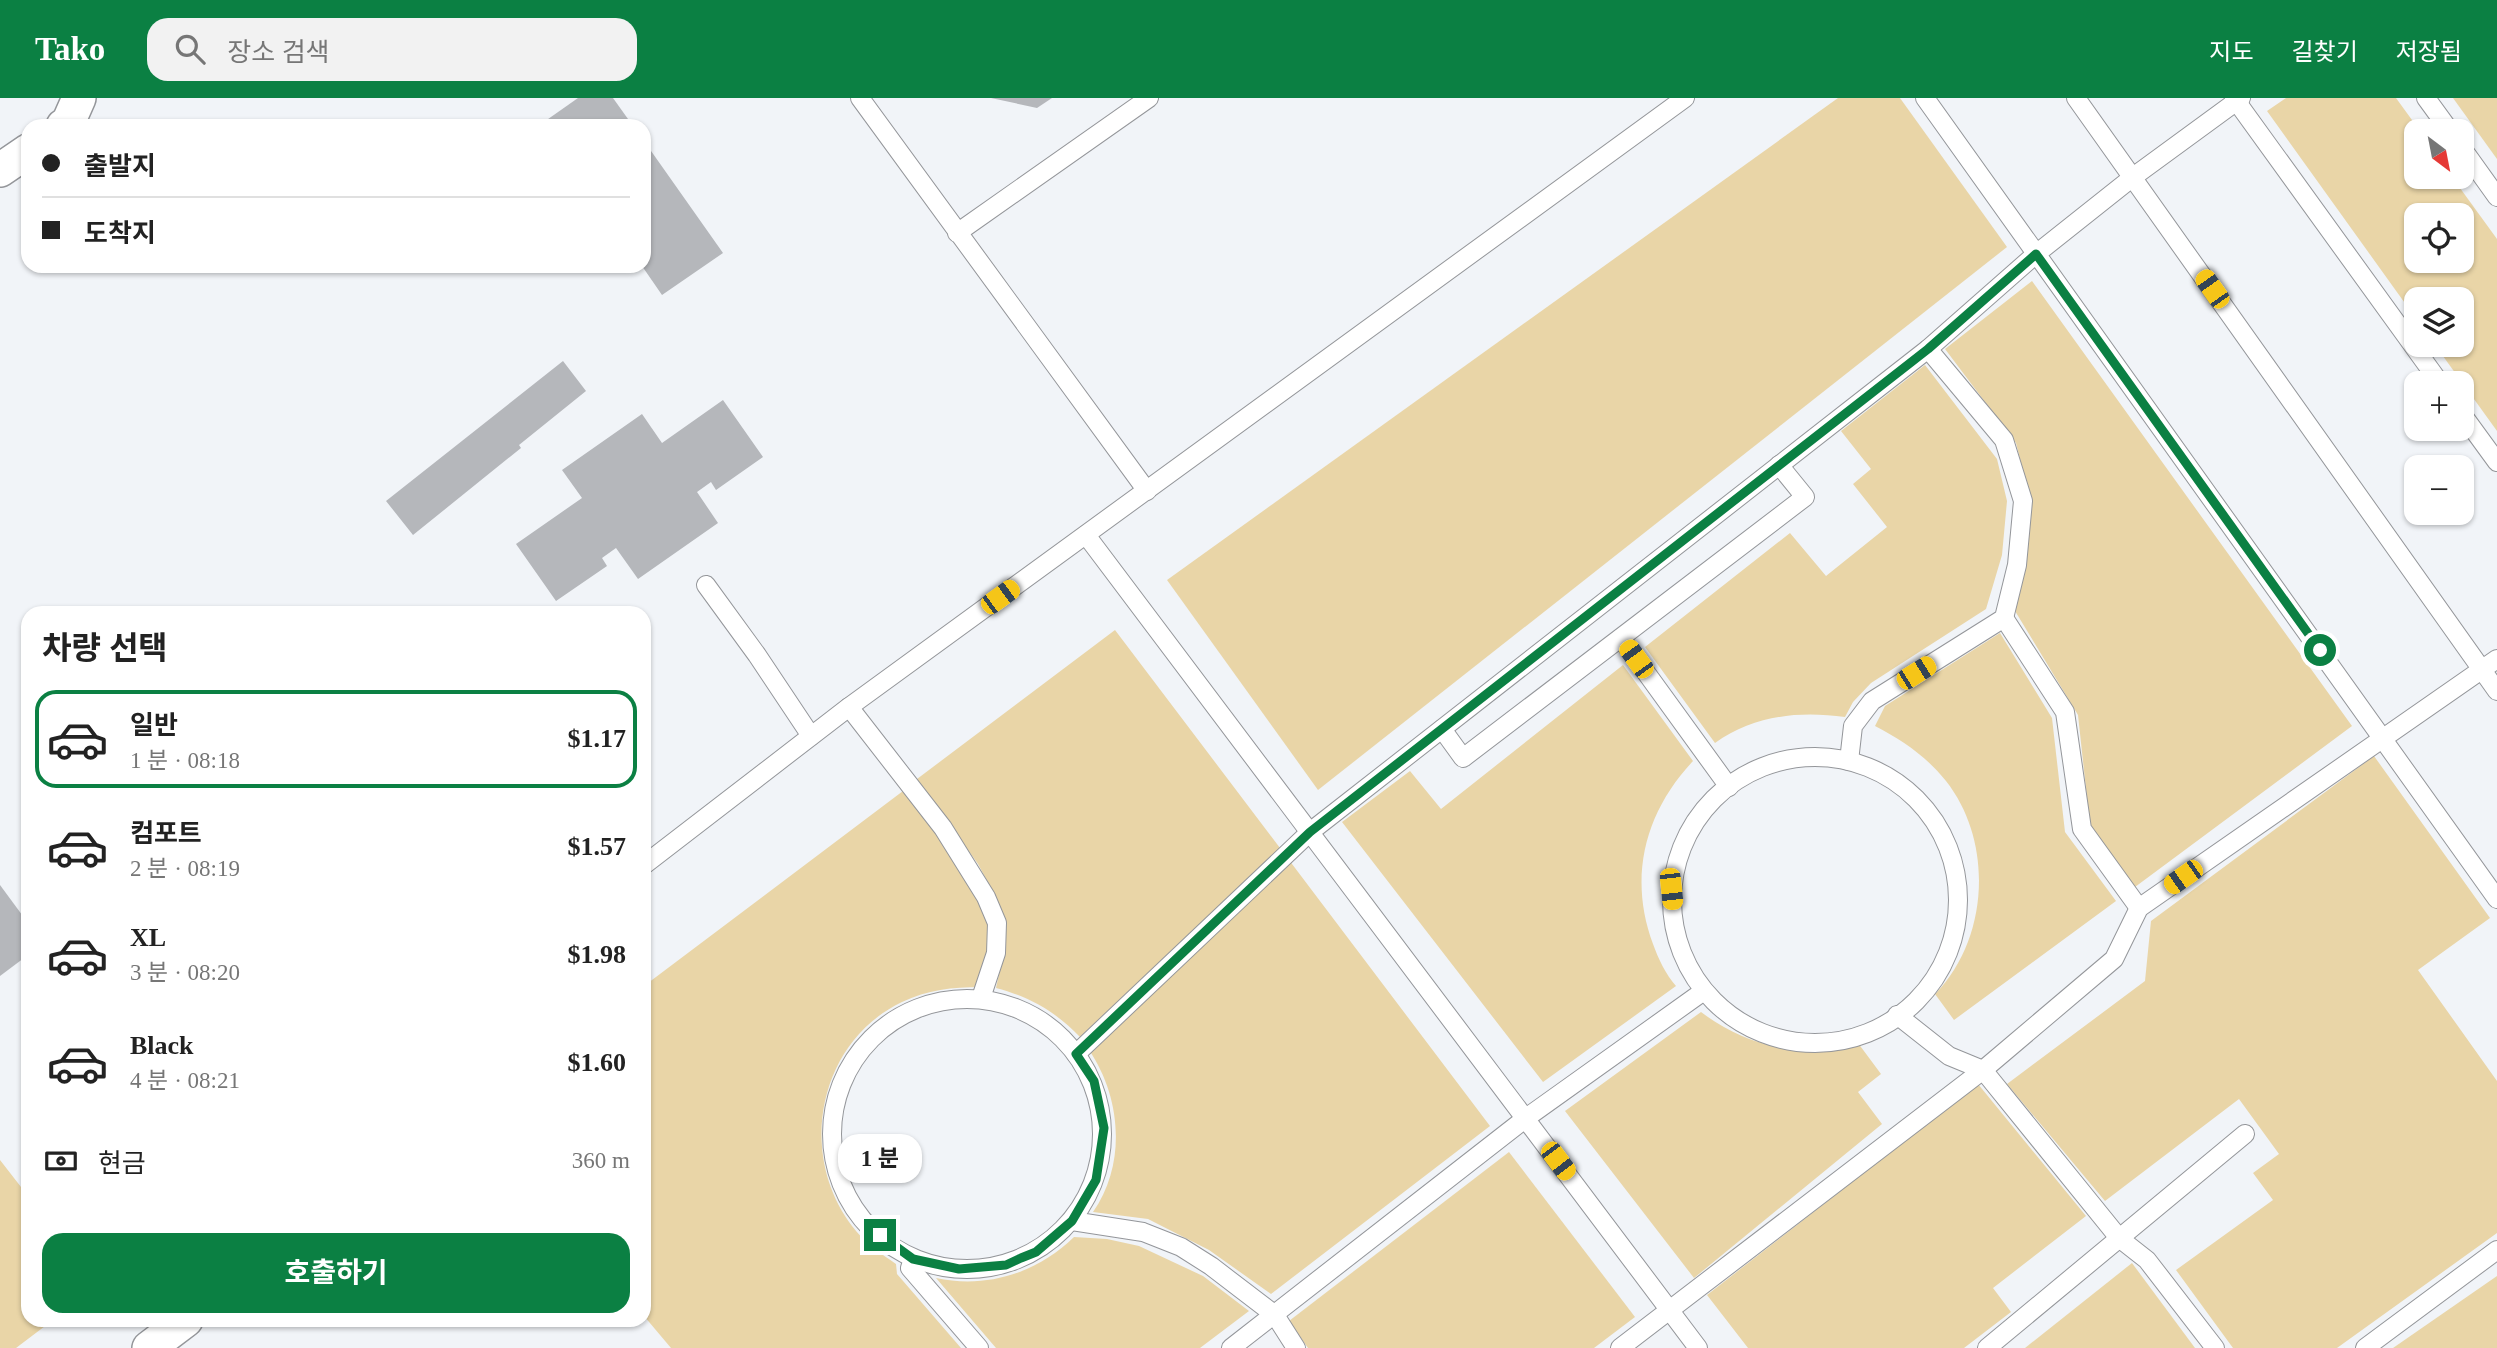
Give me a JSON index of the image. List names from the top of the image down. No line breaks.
{"north":"bottom right","page":{"header":"Tako","search":"장소 검색","nav":["지도","길찾기","저장됨"],"map_buttons":["+","−"],"banner":["출발지","도착지"],"heading":"차량 선택","list":[{"name":"일반","note":"1 분 · 08:18","value":"$1.17"},{"name":"컴포트","note":"2 분 · 08:19","value":"$1.57"},{"name":"XL","note":"3 분 · 08:20","value":"$1.98"},{"name":"Black","note":"4 분 · 08:21","value":"$1.60"}],"pay":["현금","360 m"],"bubble":"1 분","buttons":"호출하기"}}
